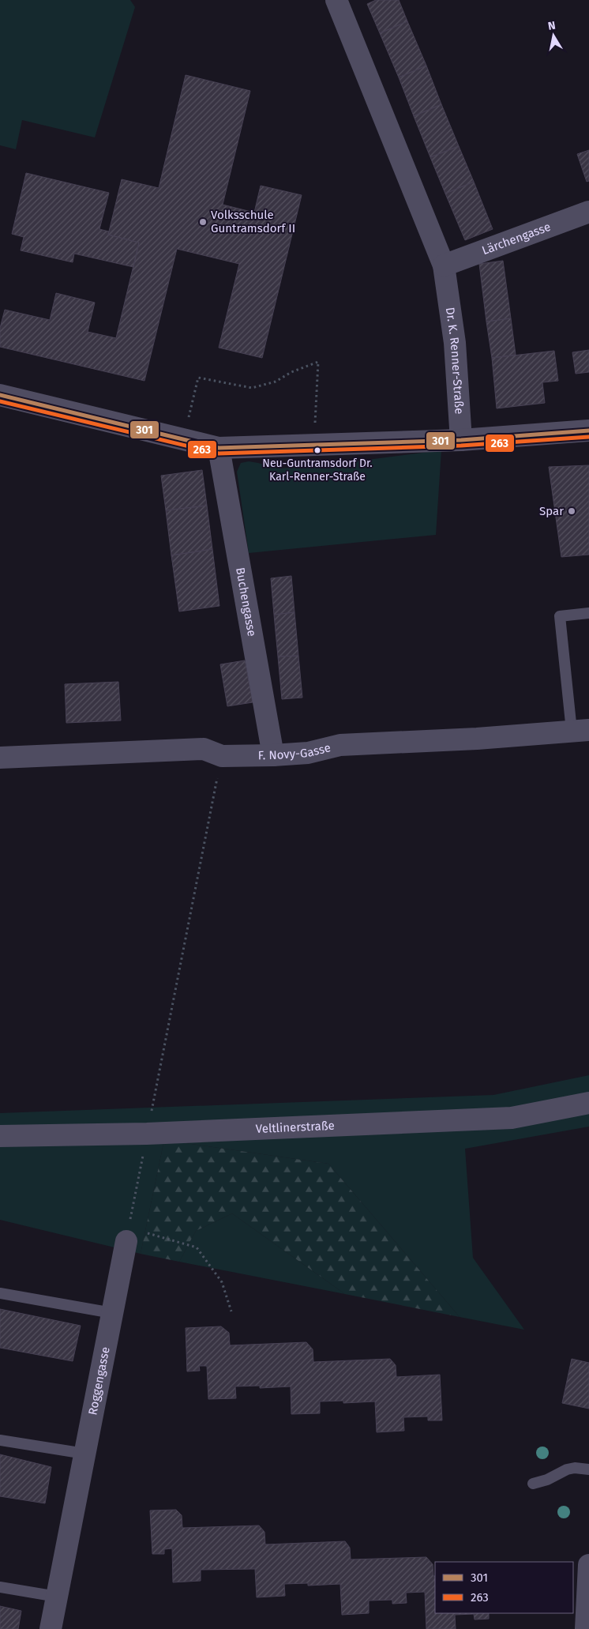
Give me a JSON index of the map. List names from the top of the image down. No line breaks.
{"streets":{"street":["Lärchengasse","Dr. K. Renner-Straße","Buchengasse","F. Novy-Gasse","Veltlinerstraße","Roggengasse"]},"crossings":[["Lärchengasse","Dr. K. Renner-Straße"],["Buchengasse","F. Novy-Gasse"]],"places":["Volksschule Guntramsdorf II","Neu-Guntramsdorf Dr. Karl-Renner-Straße","Spar"],"lines":["transit line 301","transit line 263"],"legend":["301","263"],"north":"top"}
